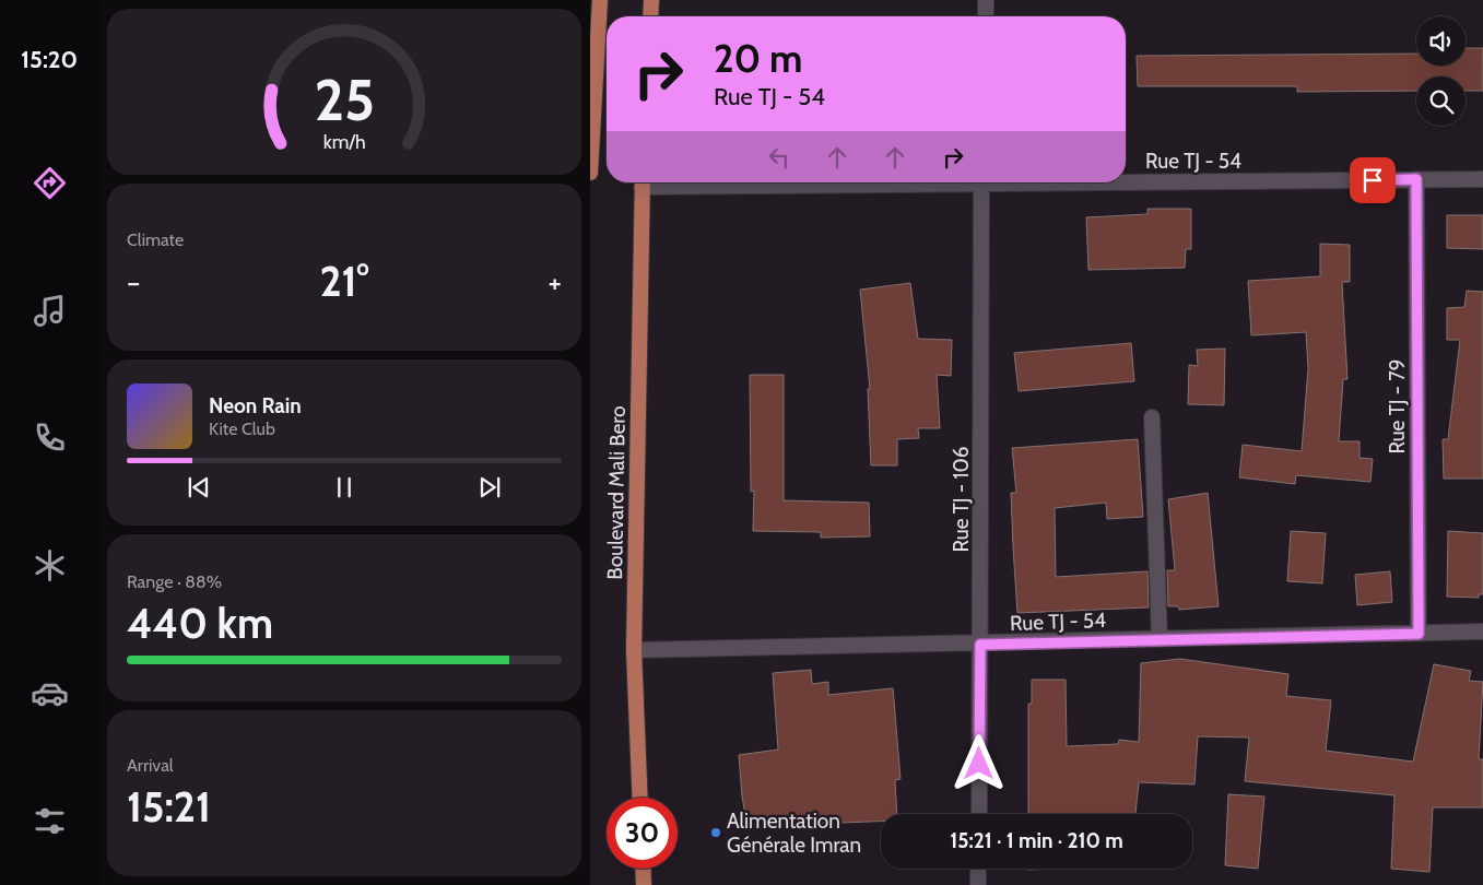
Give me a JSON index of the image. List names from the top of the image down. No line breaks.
{"streets":{"main road":["Boulevard Mali Bero"],"street":["Rue TJ - 54","Rue TJ - 79","Rue TJ - 106"]},"crossings":[["Rue TJ - 54","Rue TJ - 79"],["Rue TJ - 54","Boulevard Mali Bero"],["Rue TJ - 54","Rue TJ - 106"]],"places":["Alimentation Générale Imran"],"page":{"tabs":"15:20","turn":["20 m","Rue TJ - 54"],"tile":["Climate",["Range · 88%","440 km"],["Arrival","15:21"]],"heat":["−","21°","+"],"song":["Neon Rain","Kite Club"],"limit":"30","trip":"15:21 · 1 min · 210 m","gauge":["25","km/h"]}}
